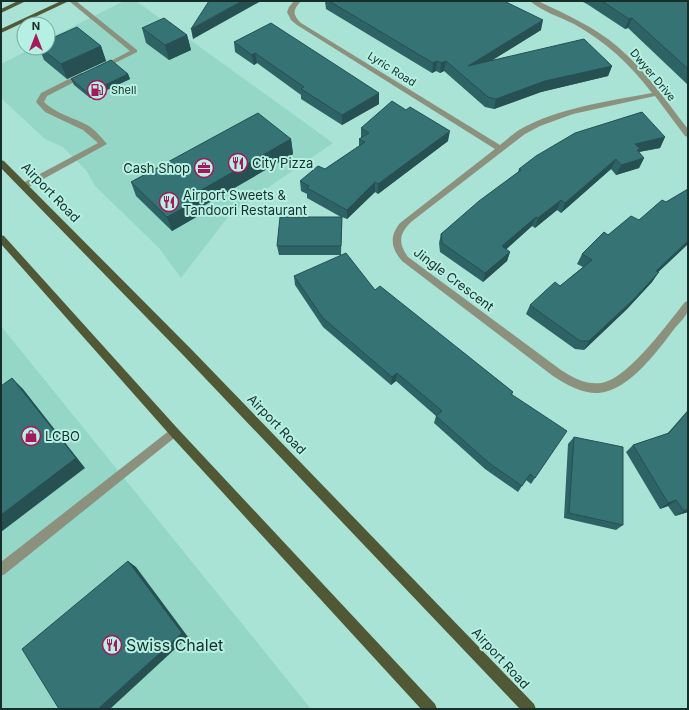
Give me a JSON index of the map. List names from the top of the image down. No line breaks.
{"streets":{"main road":["Airport Road"],"street":["Lyric Road","Dwyer Drive","Jingle Crescent"]},"crossings":[["Lyric Road","Jingle Crescent"],["Dwyer Drive","Jingle Crescent"]],"places":{"fuel station":["Shell"],"restaurant":["City Pizza","Airport Sweets & Tandoori Restaurant","Swiss Chalet"],"office":["Cash Shop"],"shop":["LCBO"]},"north":"top"}
